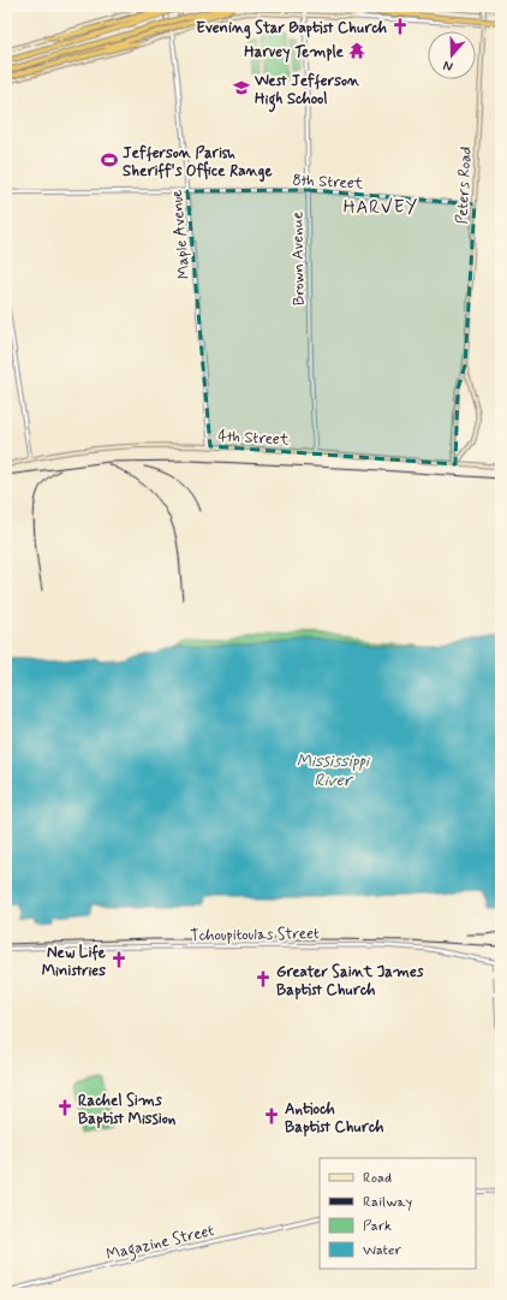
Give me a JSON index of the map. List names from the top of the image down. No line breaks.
{"streets":{"main road":["Peters Road","4th Street"],"street":["8th Street","Maple Avenue","Brown Avenue","Tchoupitoulas Street","Magazine Street"]},"crossings":[["8th Street","Peters Road"],["8th Street","Maple Avenue"],["8th Street","Brown Avenue"],["Peters Road","4th Street"],["Maple Avenue","4th Street"],["Brown Avenue","4th Street"]],"districts":["HARVEY"],"water":["Mississippi River"],"places":{"church":["Evening Star Baptist Church","New Life Ministries","Greater Saint James Baptist Church","Rachel Sims Baptist Mission","Antioch Baptist Church"],"temple":["Harvey Temple"],"school or university":["West Jefferson High School"],"sports":["Jefferson Parish Sheriff's Office Range"]},"legend":["Road","Railway","Park","Water"],"north":"bottom"}
